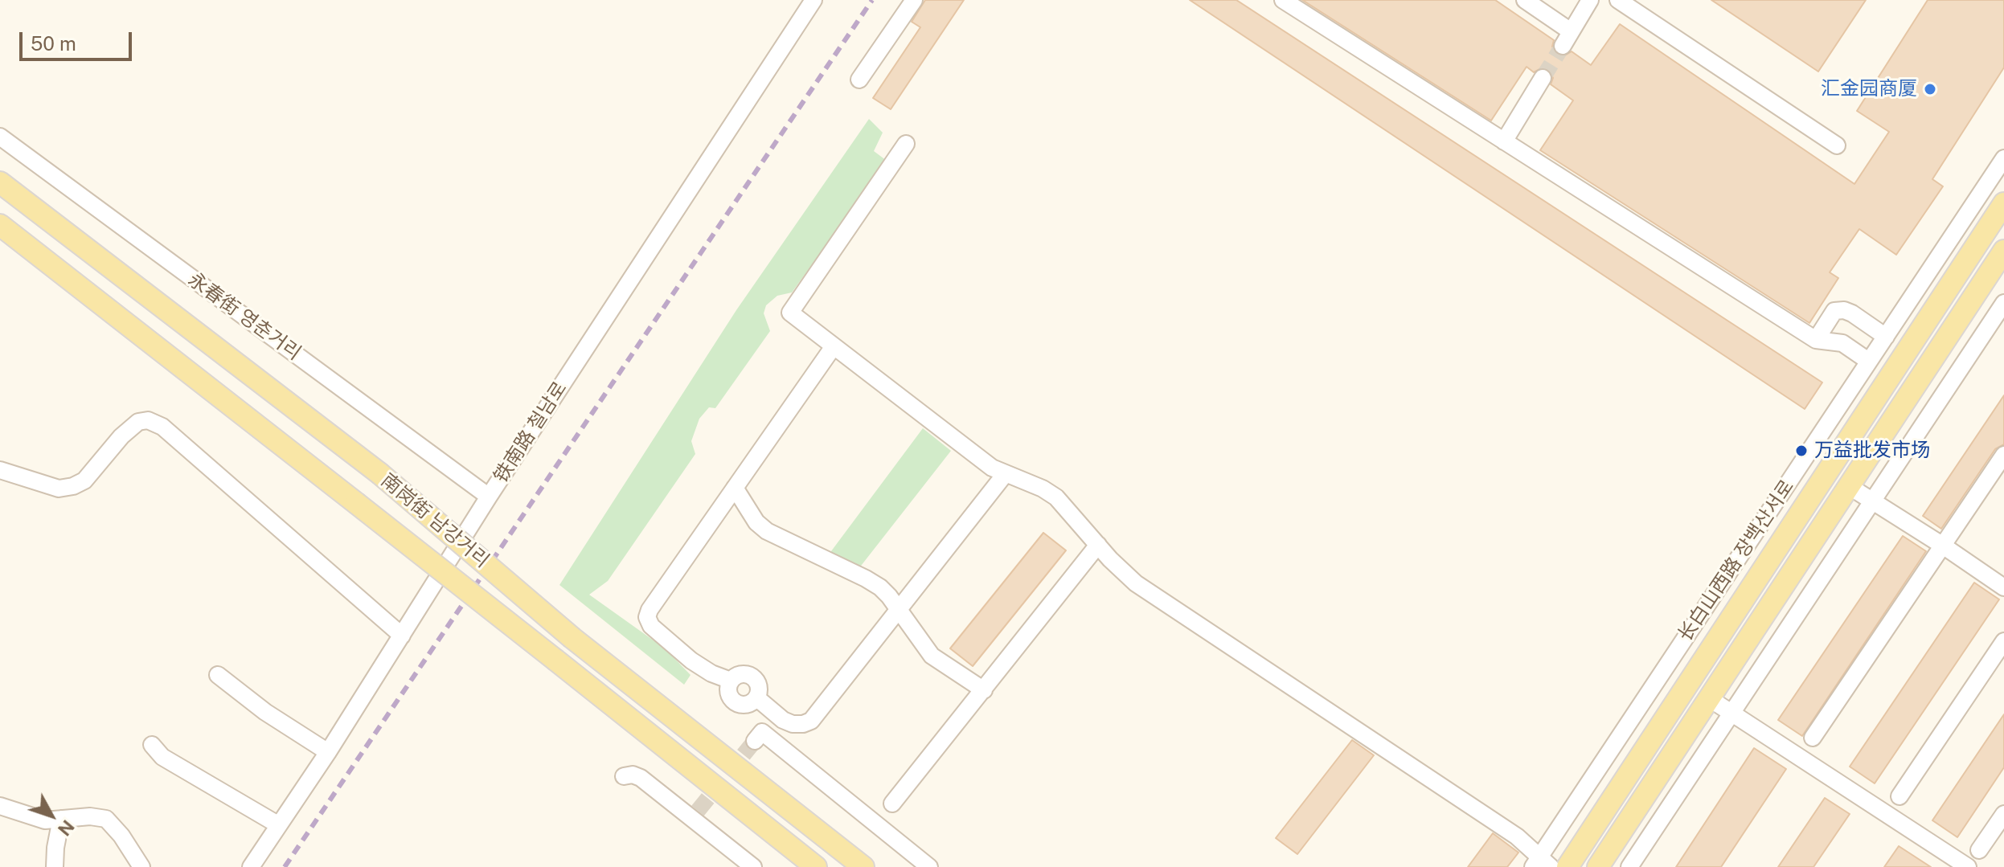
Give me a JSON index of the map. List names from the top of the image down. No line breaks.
{"streets":{"main road":["南岗街 남강거리","长白山西路 장백산서로"],"street":["永春街 영춘거리","铁南路 철남로"]},"crossings":[["永春街 영춘거리","铁南路 철남로"]],"places":["汇金园商厦","万益批发市场"],"scale_bar":"50 m","north":"bottom right"}
